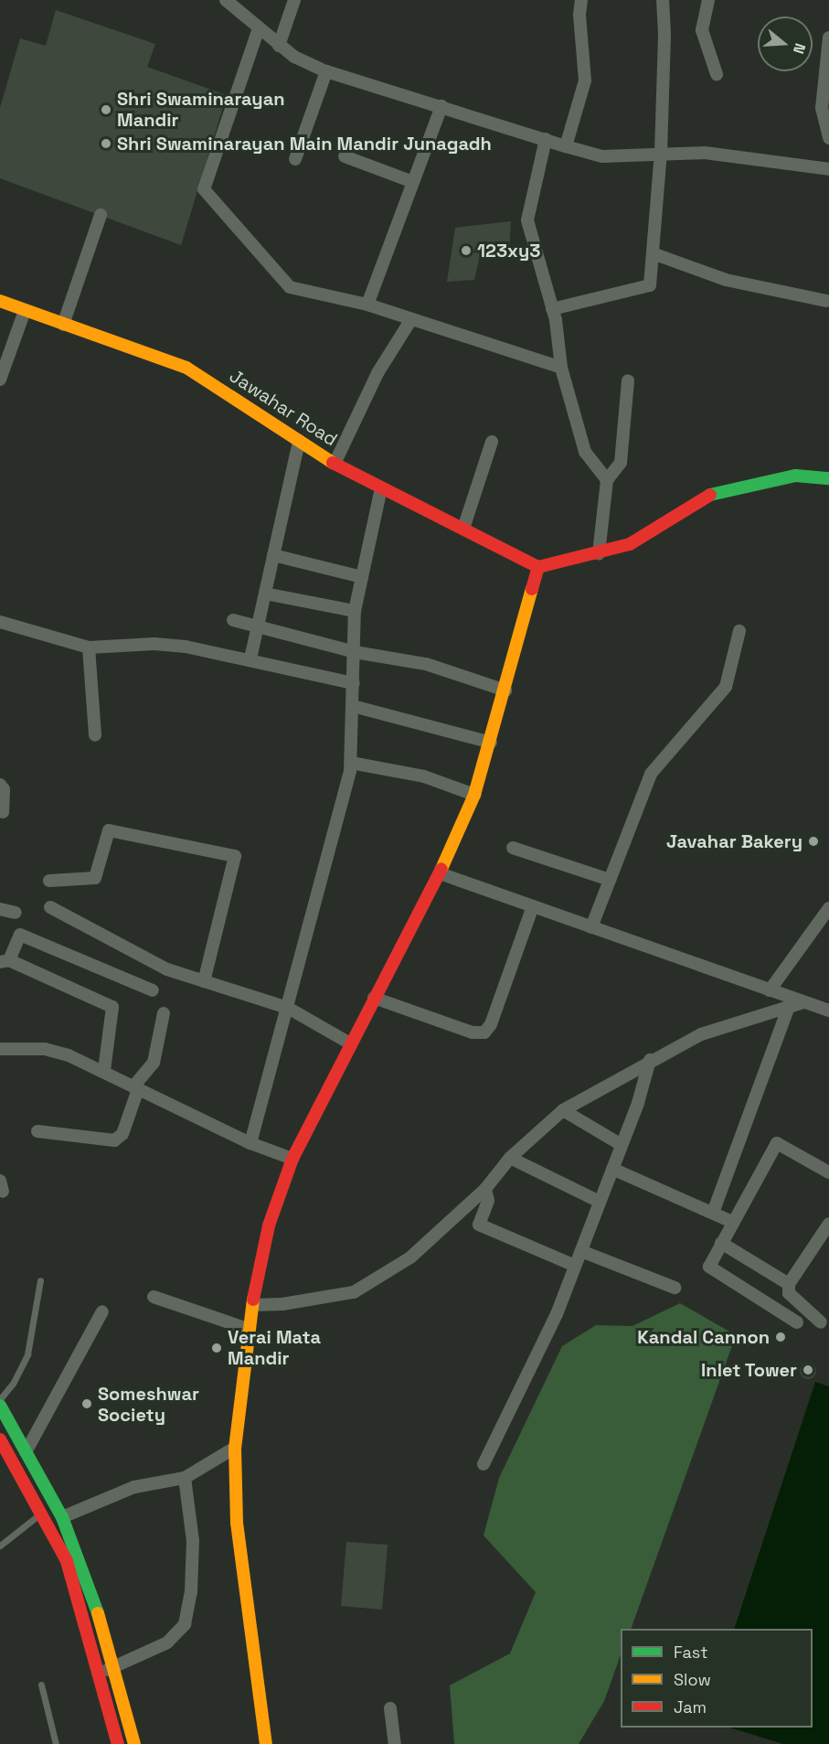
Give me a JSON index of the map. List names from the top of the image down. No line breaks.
{"streets":{"street":["Jawahar Road"]},"places":["Shri Swaminarayan Mandir","Shri Swaminarayan Main Mandir Junagadh","123xy3","Javahar Bakery","Kandal Cannon","Verai Mata Mandir","Inlet Tower","Someshwar Society"],"legend":["Fast","Slow","Jam"],"north":"right"}
